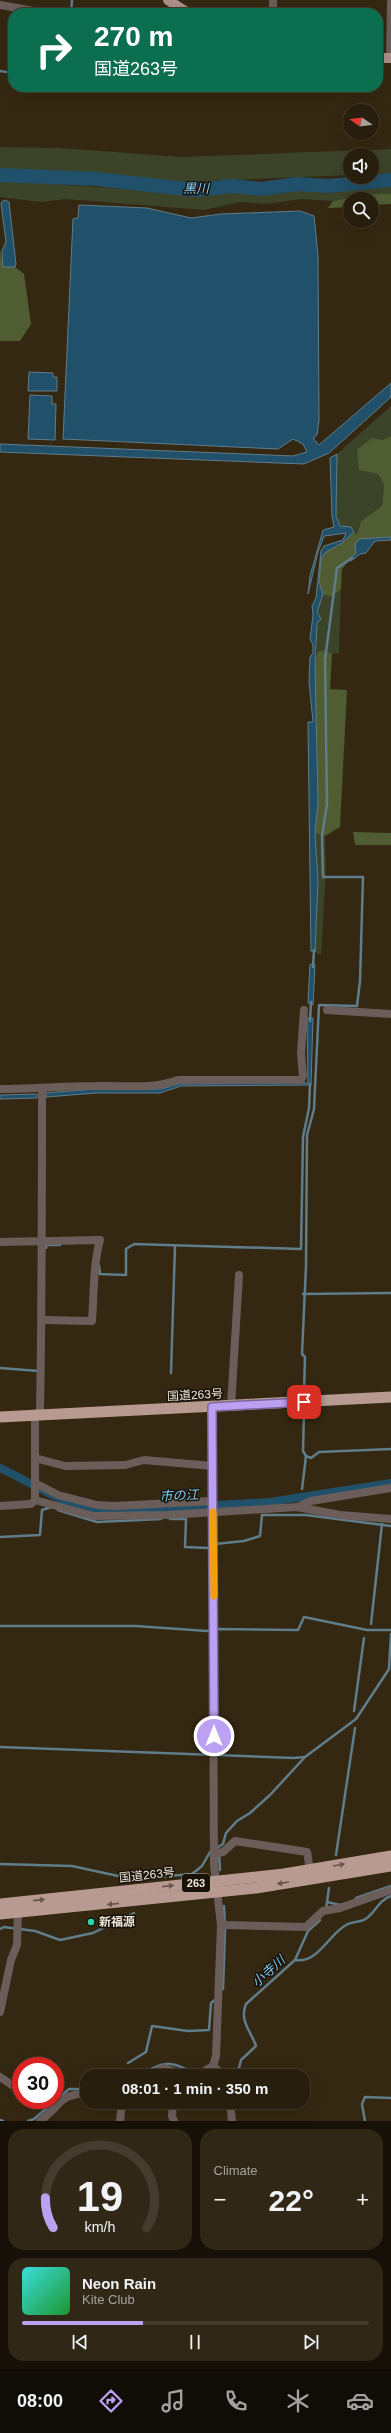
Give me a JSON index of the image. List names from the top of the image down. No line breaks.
{"streets":{"highway":["国道263号","263"]},"water":["黒川","市の江","小寺川"],"places":["新福源"],"north":"left","page":{"turn":["270 m","国道263号"],"limit":"30","trip":"08:01 · 1 min · 350 m","tile":"Climate","heat":["−","22°","+"],"song":["Neon Rain","Kite Club"],"tabs":"08:00","gauge":["19","km/h"]}}
